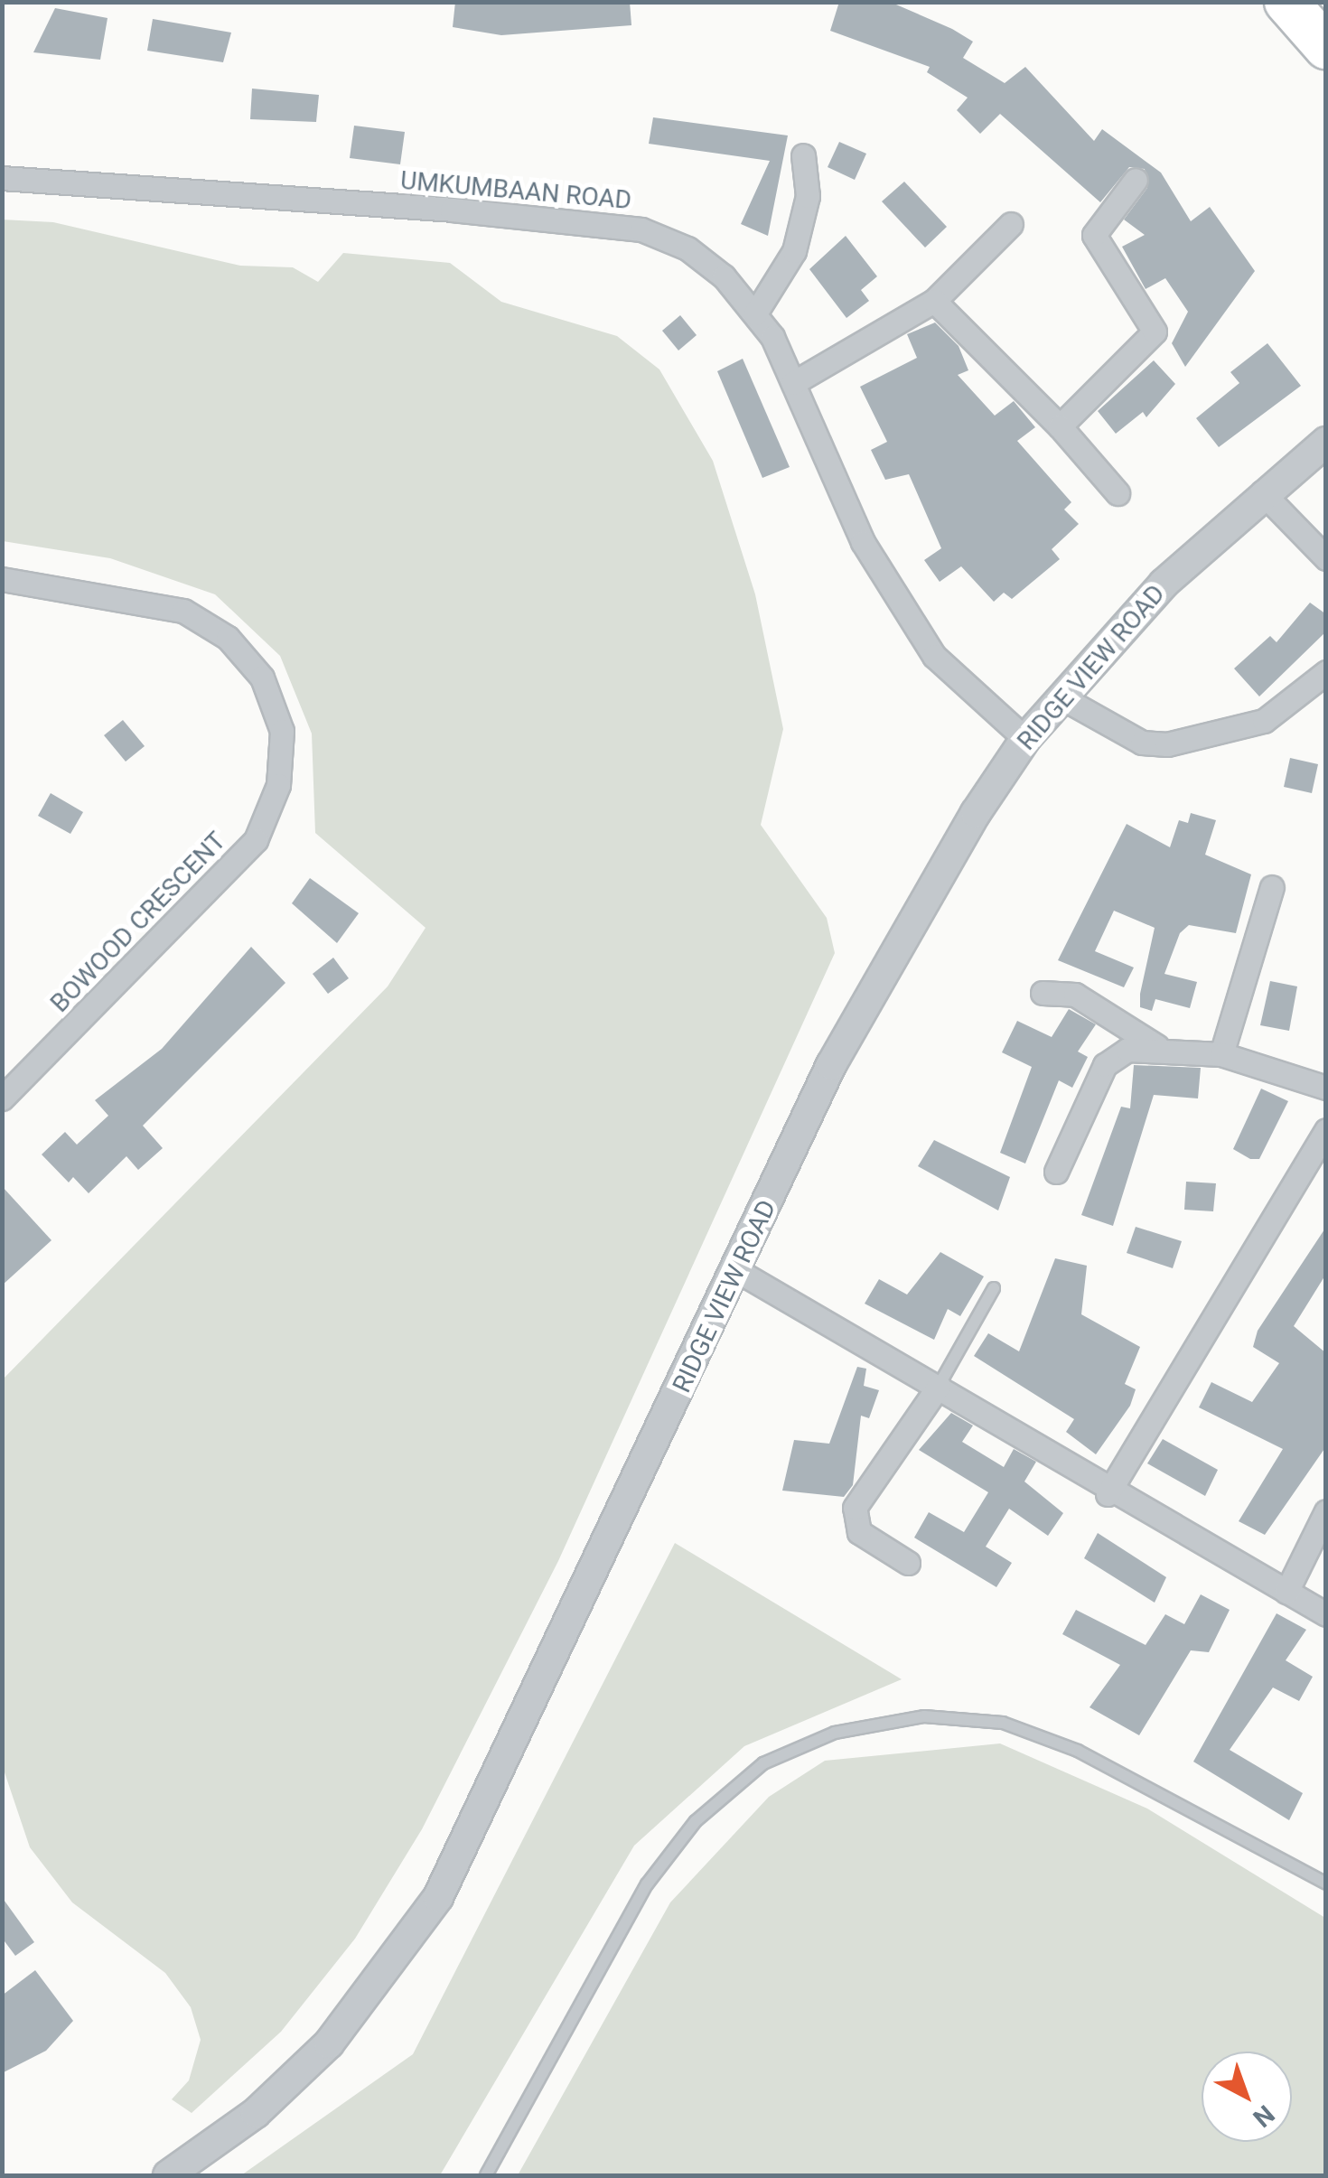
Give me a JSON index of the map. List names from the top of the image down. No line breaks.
{"streets":{"street":["UMKUMBAAN ROAD","RIDGE VIEW ROAD","BOWOOD CRESCENT"]},"crossings":[["UMKUMBAAN ROAD","RIDGE VIEW ROAD"]],"north":"bottom right"}
